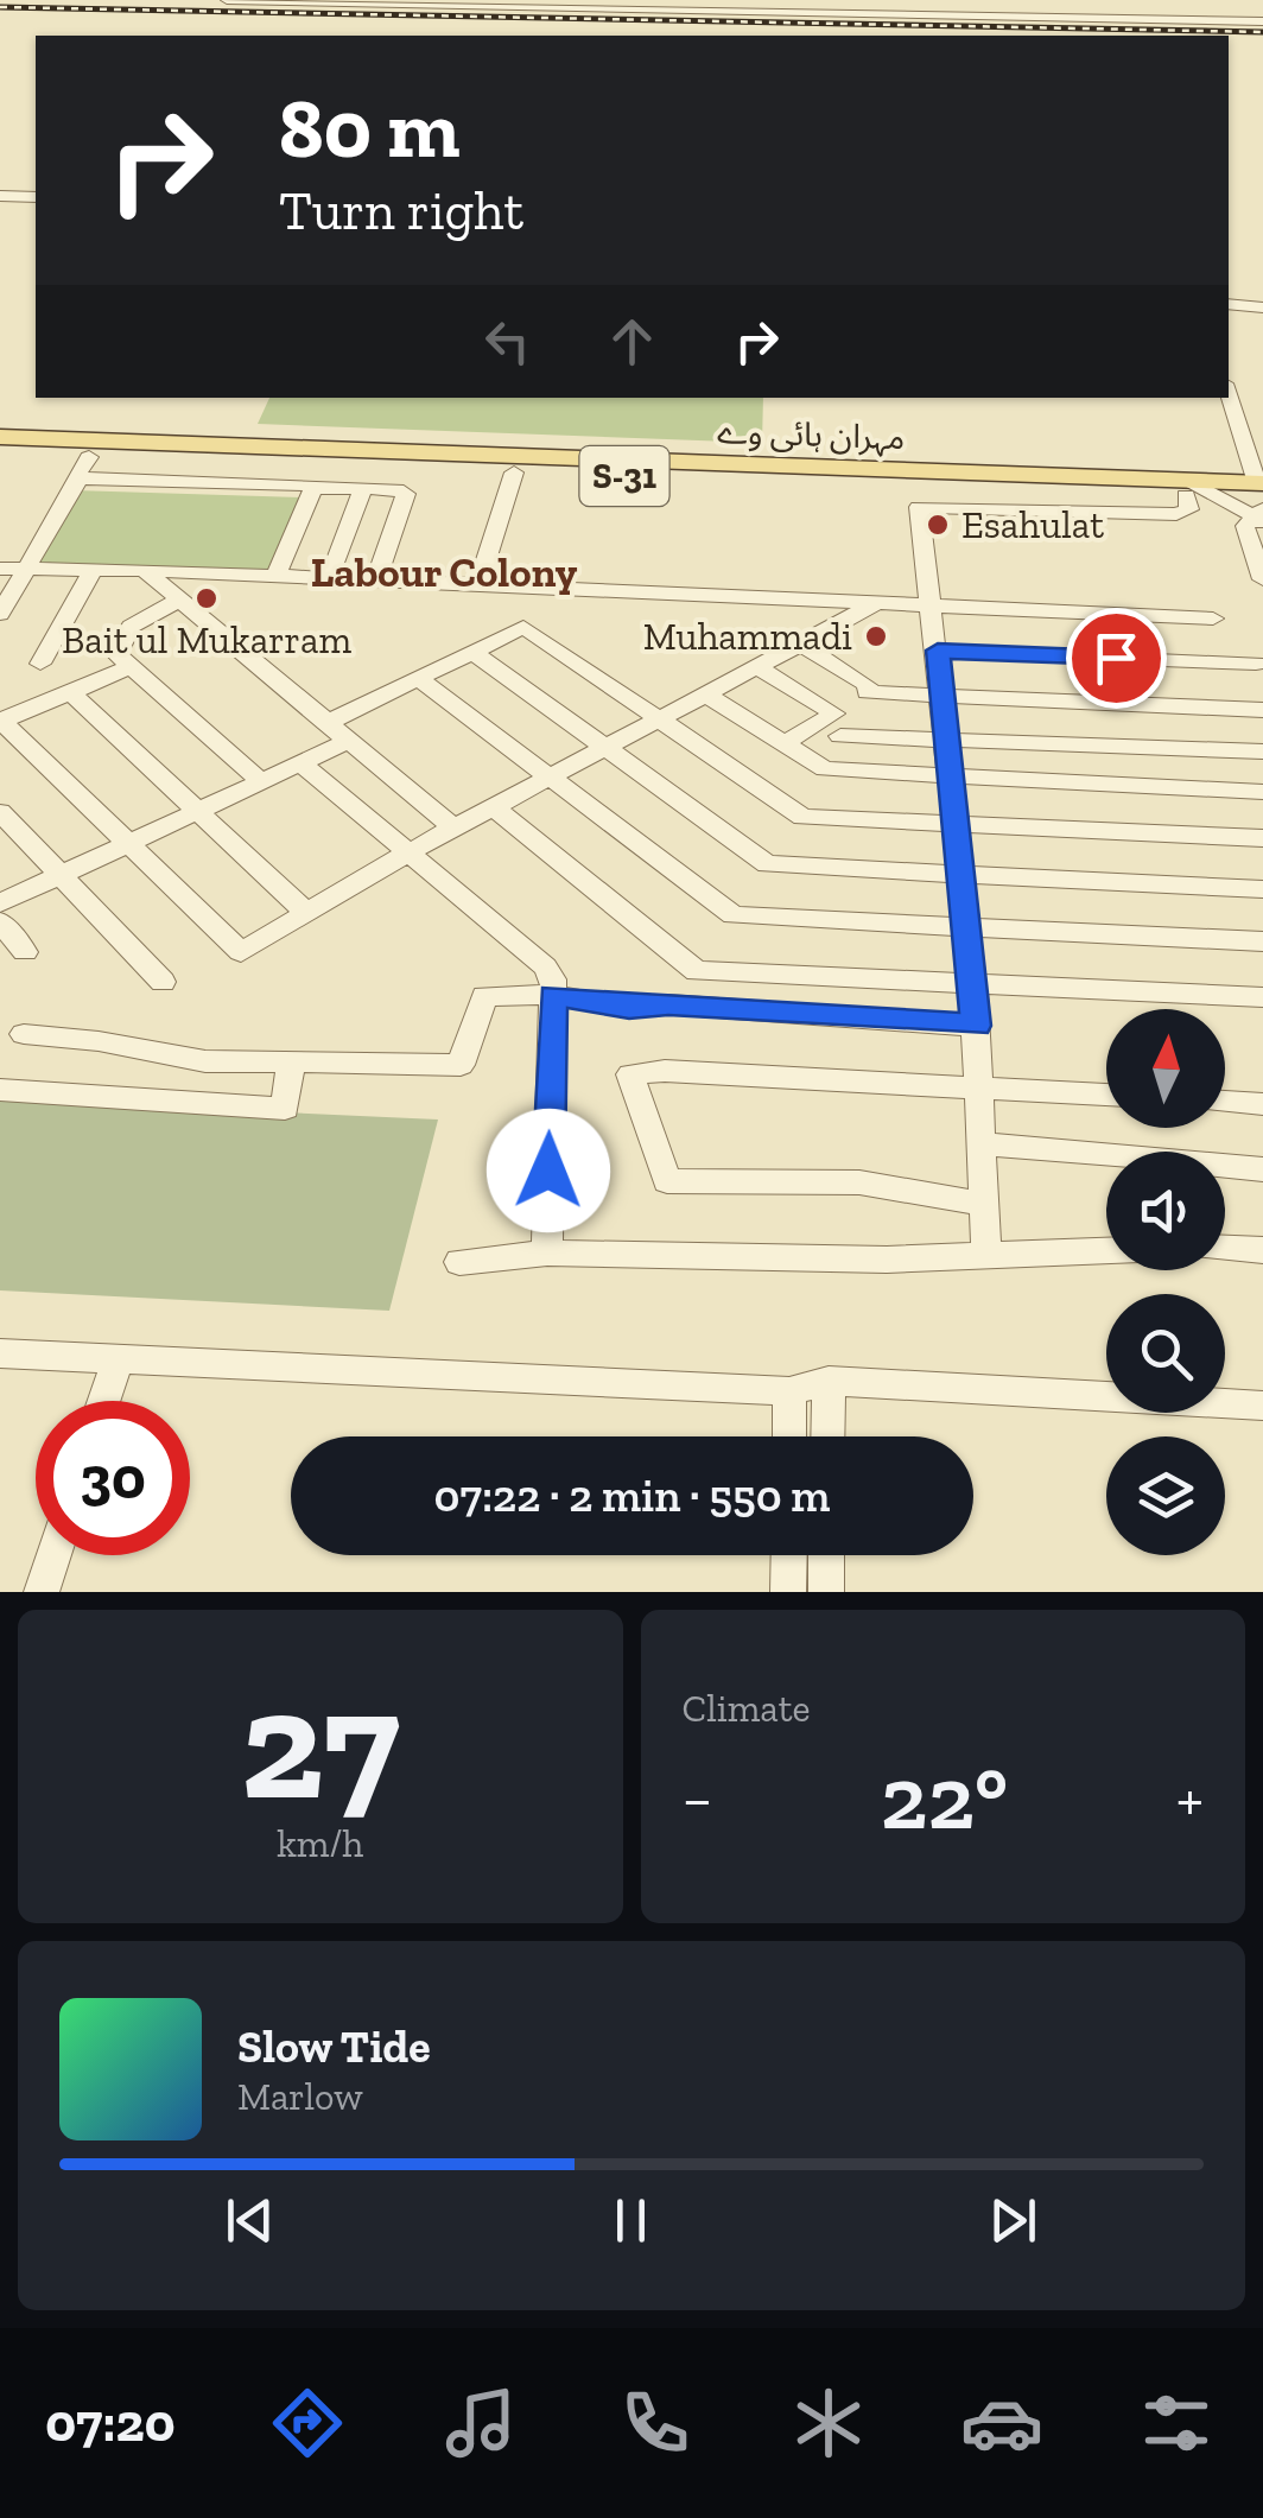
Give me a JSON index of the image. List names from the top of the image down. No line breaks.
{"streets":{"main road":["مہران ہائی وے","S-31"]},"districts":["Labour Colony"],"places":["Esahulat","Bait ul Mukarram","Muhammadi"],"north":"top","page":{"turn":["80 m","Turn right"],"limit":"30","trip":"07:22 · 2 min · 550 m","tile":[["27","km/h"],"Climate"],"heat":["−","22°","+"],"song":["Slow Tide","Marlow"],"tabs":"07:20"}}
